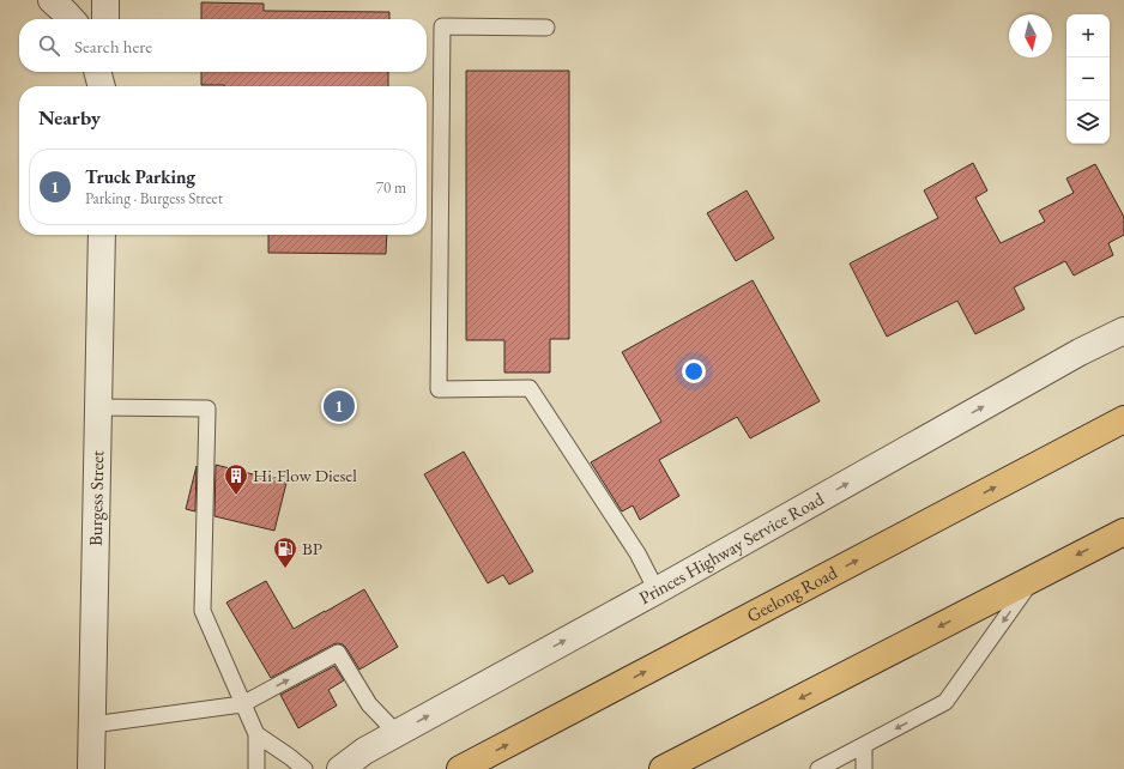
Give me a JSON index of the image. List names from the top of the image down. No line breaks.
{"streets":{"highway":["Geelong Road"],"street":["Burgess Street","Princes Highway Service Road"]},"one_way":["Princes Highway Service Road"],"places":{"building":["Hi-Flow Diesel"],"fuel station":["BP"]},"north":"bottom","page":{"map_buttons":["+","−"],"search":"Search here","heading":"Nearby","list":[{"mark":"1","name":"Truck Parking","note":"Parking · Burgess Street","value":"70 m"}],"pins":"1"}}
